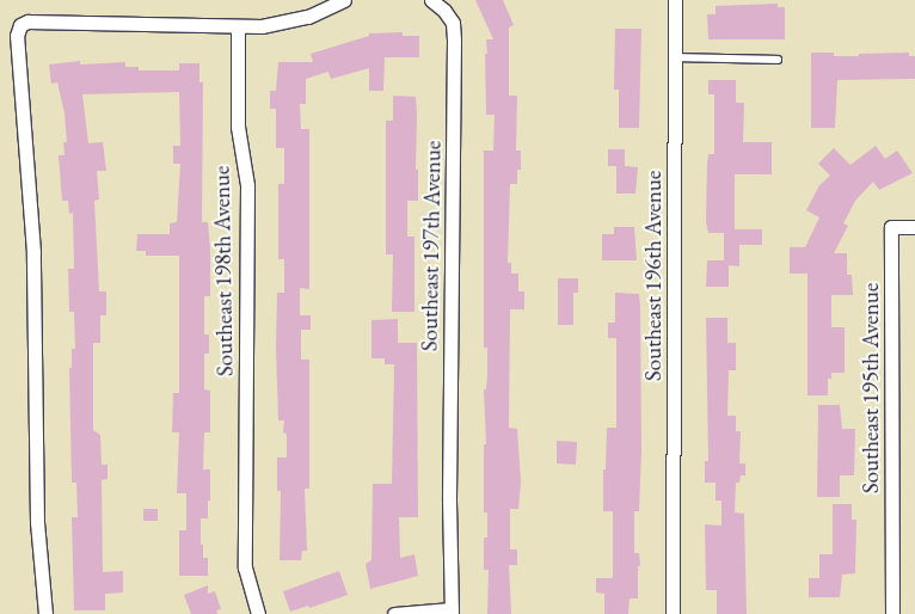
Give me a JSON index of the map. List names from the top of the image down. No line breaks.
{"streets":{"street":["Southeast 197th Avenue","Southeast 198th Avenue","Southeast 196th Avenue","Southeast 195th Avenue"]}}
